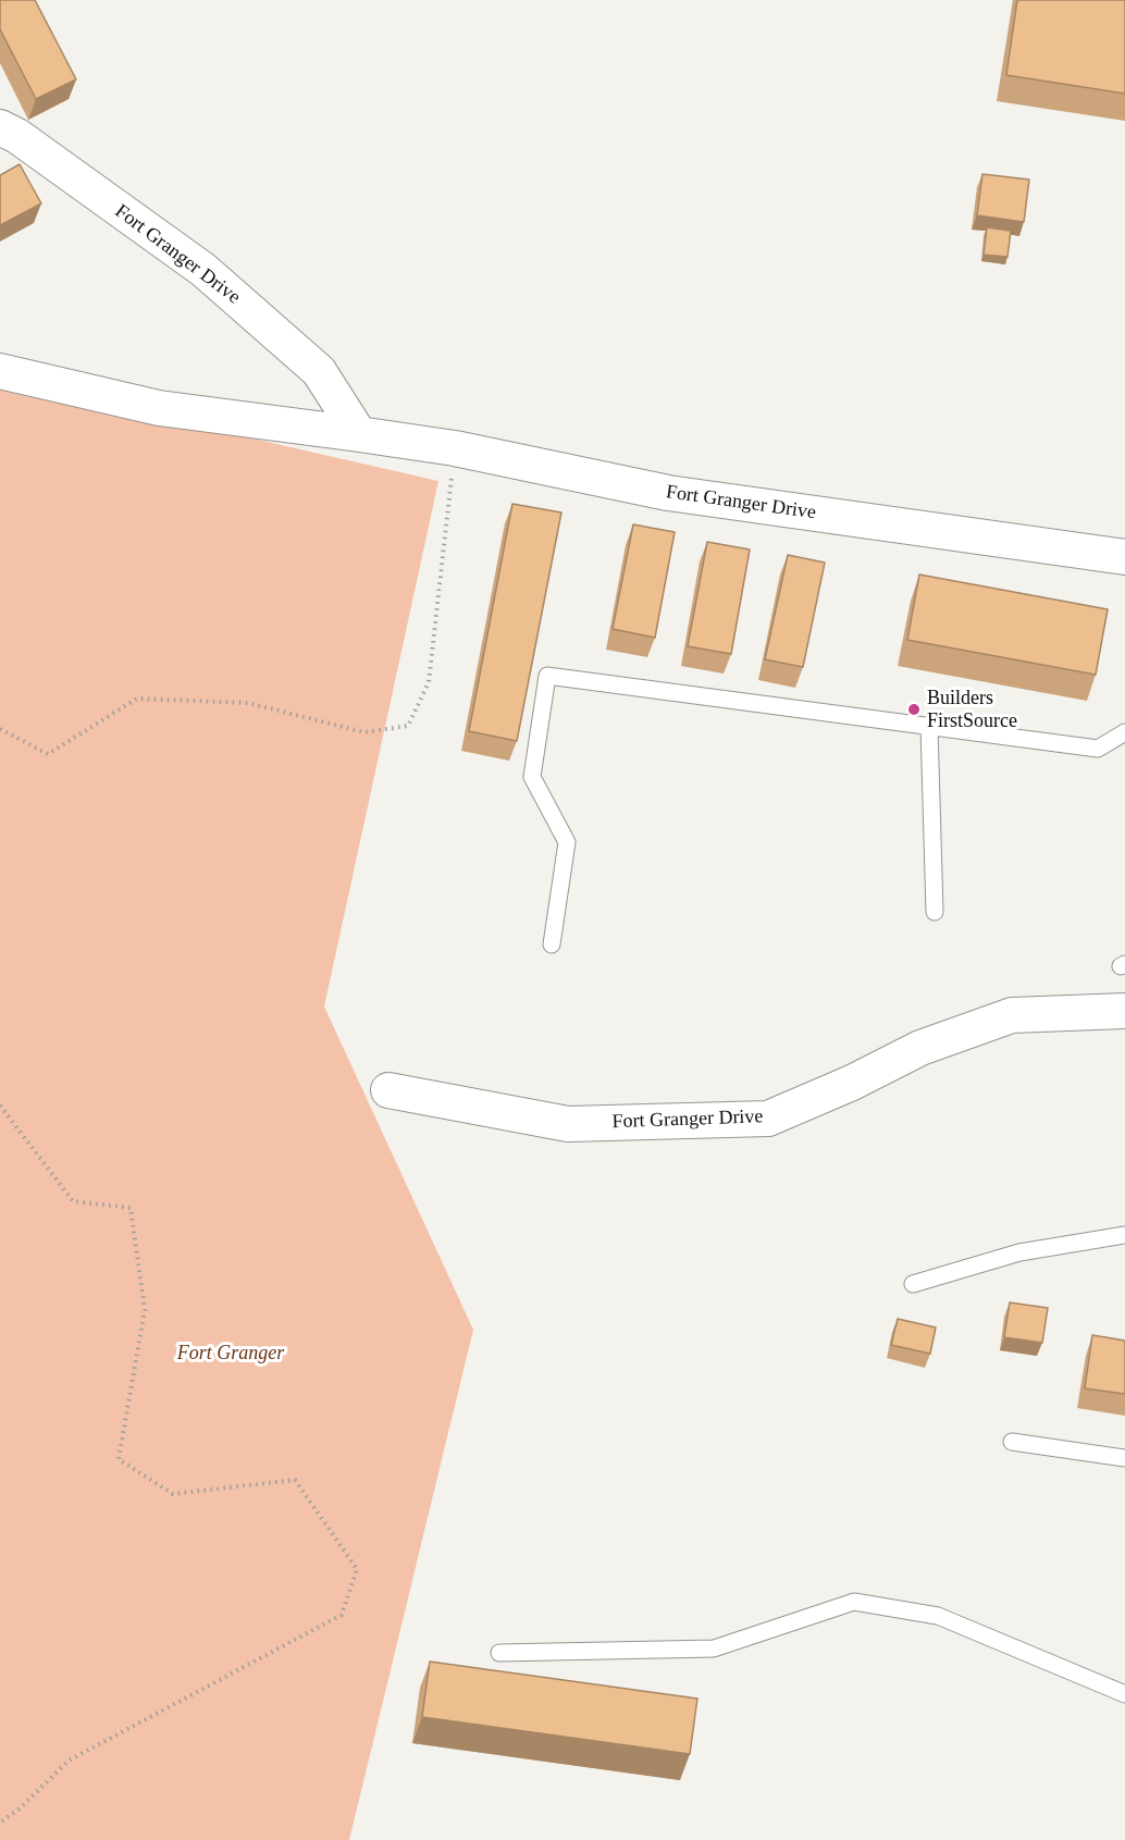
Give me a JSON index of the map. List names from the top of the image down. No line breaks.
{"streets":{"street":["Fort Granger Drive"]},"parks":["Fort Granger"],"places":["Builders FirstSource"]}
